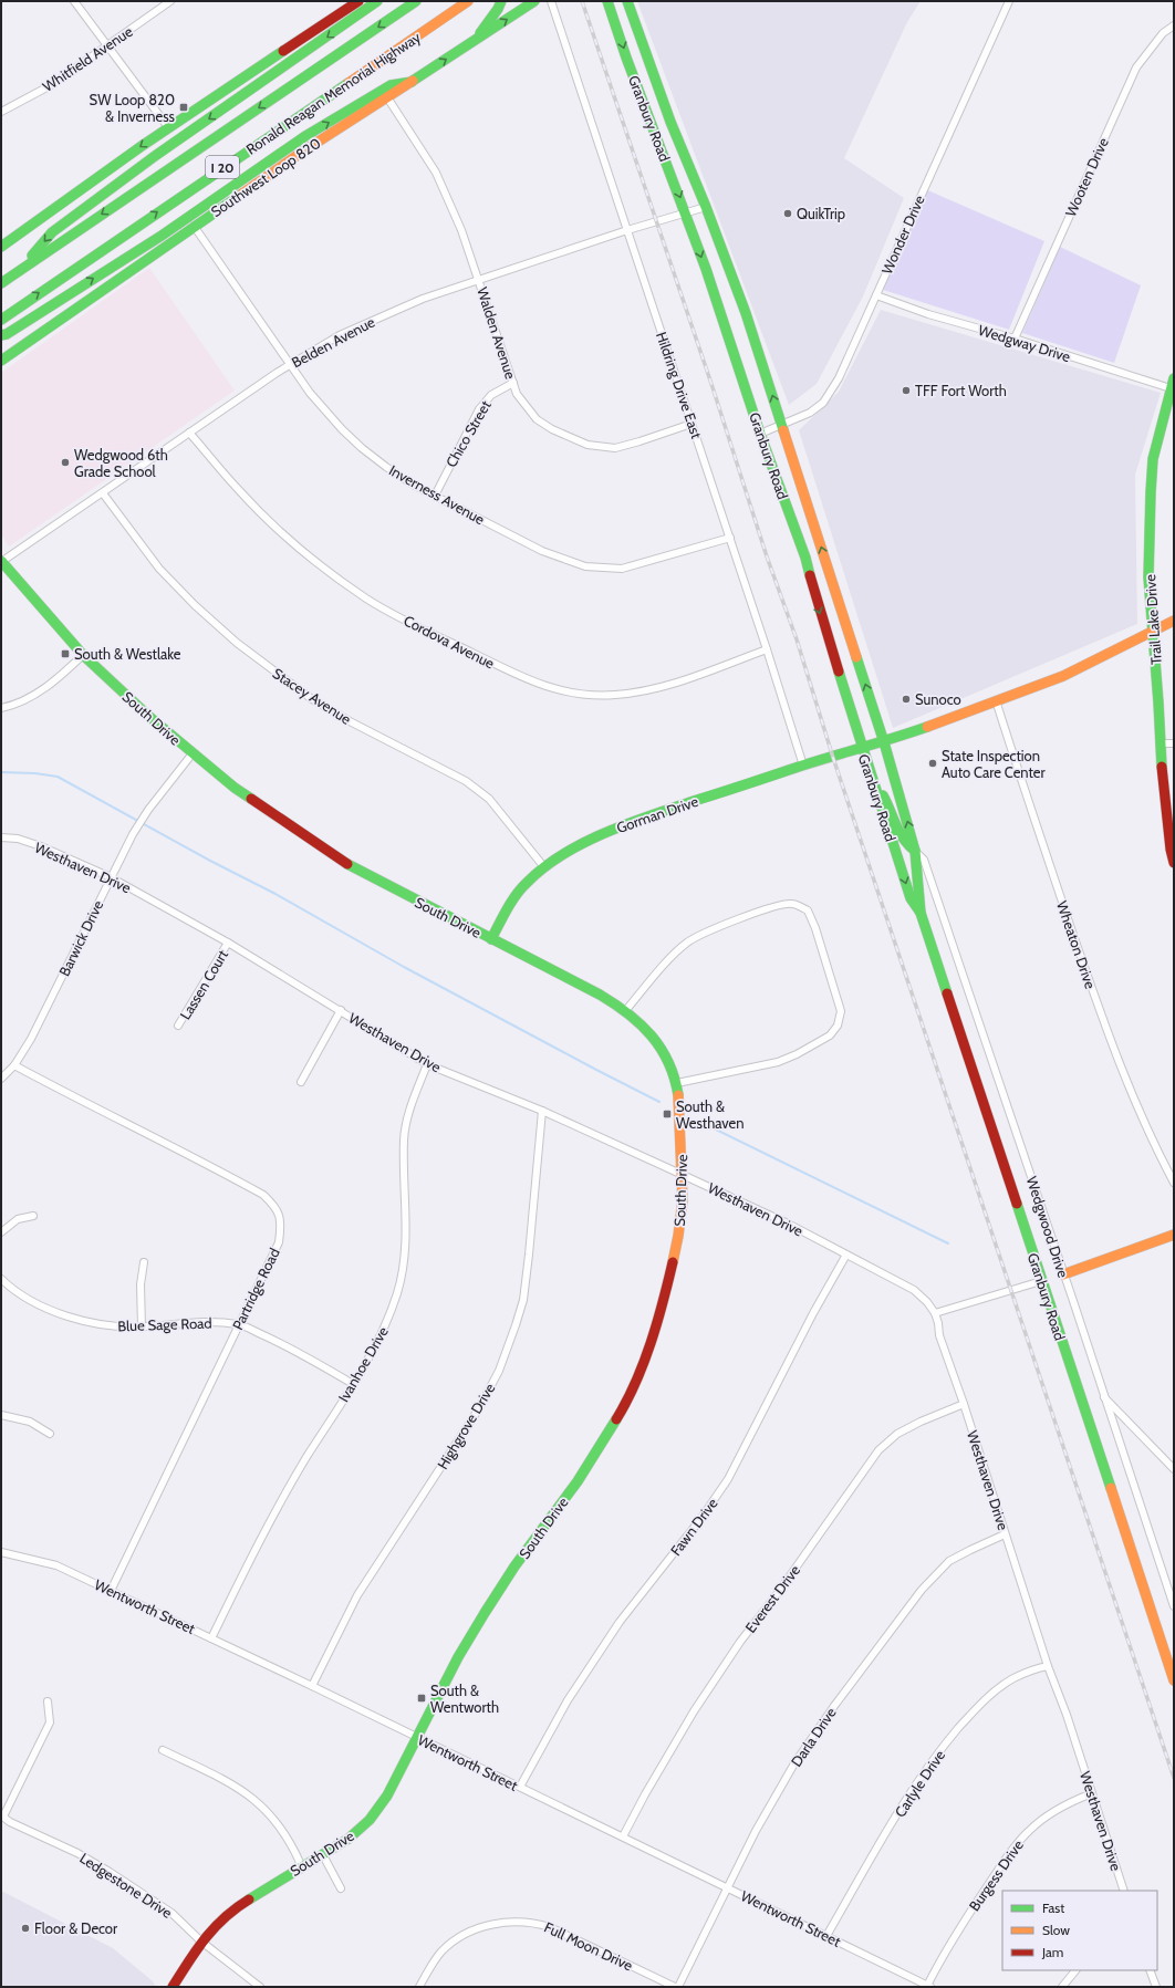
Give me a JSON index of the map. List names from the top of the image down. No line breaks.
{"streets":{"main road":["Ronald Reagan Memorial Highway","Granbury Road","I 20","Southwest Loop 820","Trail Lake Drive","South Drive","Gorman Drive"],"street":["Whitfield Avenue","Wooten Drive","Wonder Drive","Walden Avenue","Belden Avenue","Wedgway Drive","Hildring Drive East","Chico Street","Inverness Avenue","Cordova Avenue","Stacey Avenue","Westhaven Drive","Barwick Drive","Wheaton Drive","Lassen Court","Wedgwood Drive","Partridge Road","Blue Sage Road","Ivanhoe Drive","Highgrove Drive","Fawn Drive","Everest Drive","Wentworth Street","Darla Drive","Carlyle Drive","Burgess Drive","Ledgestone Drive","Full Moon Drive"]},"crossings":[["Granbury Road","Wonder Drive"],["Granbury Road","Belden Avenue"],["Granbury Road","Gorman Drive"],["Granbury Road","Wedgwood Drive"],["Southwest Loop 820","Walden Avenue"],["Southwest Loop 820","Inverness Avenue"],["Wooten Drive","Wedgway Drive"],["Wonder Drive","Wedgway Drive"],["Walden Avenue","Belden Avenue"],["Walden Avenue","Hildring Drive East"],["Walden Avenue","Chico Street"],["Belden Avenue","Hildring Drive East"],["Belden Avenue","Inverness Avenue"],["Belden Avenue","Cordova Avenue"],["Belden Avenue","Stacey Avenue"],["Belden Avenue","South Drive"],["Wedgway Drive","Trail Lake Drive"],["Hildring Drive East","Inverness Avenue"],["Hildring Drive East","Cordova Avenue"],["Hildring Drive East","Gorman Drive"],["Chico Street","Inverness Avenue"],["Trail Lake Drive","Gorman Drive"],["Stacey Avenue","Gorman Drive"],["South Drive","Gorman Drive"],["South Drive","Westhaven Drive"],["South Drive","Barwick Drive"],["South Drive","Wentworth Street"],["South Drive","Ledgestone Drive"],["Gorman Drive","Wheaton Drive"],["Westhaven Drive","Barwick Drive"],["Westhaven Drive","Lassen Court"],["Westhaven Drive","Ivanhoe Drive"],["Westhaven Drive","Highgrove Drive"],["Westhaven Drive","Fawn Drive"],["Westhaven Drive","Everest Drive"],["Westhaven Drive","Darla Drive"],["Westhaven Drive","Carlyle Drive"],["Westhaven Drive","Burgess Drive"],["Barwick Drive","Partridge Road"],["Partridge Road","Blue Sage Road"],["Partridge Road","Wentworth Street"],["Blue Sage Road","Ivanhoe Drive"],["Ivanhoe Drive","Wentworth Street"],["Highgrove Drive","Wentworth Street"],["Fawn Drive","Wentworth Street"],["Everest Drive","Wentworth Street"],["Wentworth Street","Darla Drive"],["Wentworth Street","Carlyle Drive"],["Wentworth Street","Burgess Drive"],["Darla Drive","Full Moon Drive"]],"places":{"transit":["SW Loop 820 & Inverness","South & Westlake","South & Westhaven","South & Wentworth"],"other":["QuikTrip","TFF Fort Worth","Wedgwood 6th Grade School","Sunoco","State Inspection Auto Care Center","Floor & Decor"]},"legend":["Fast","Slow","Jam"]}
